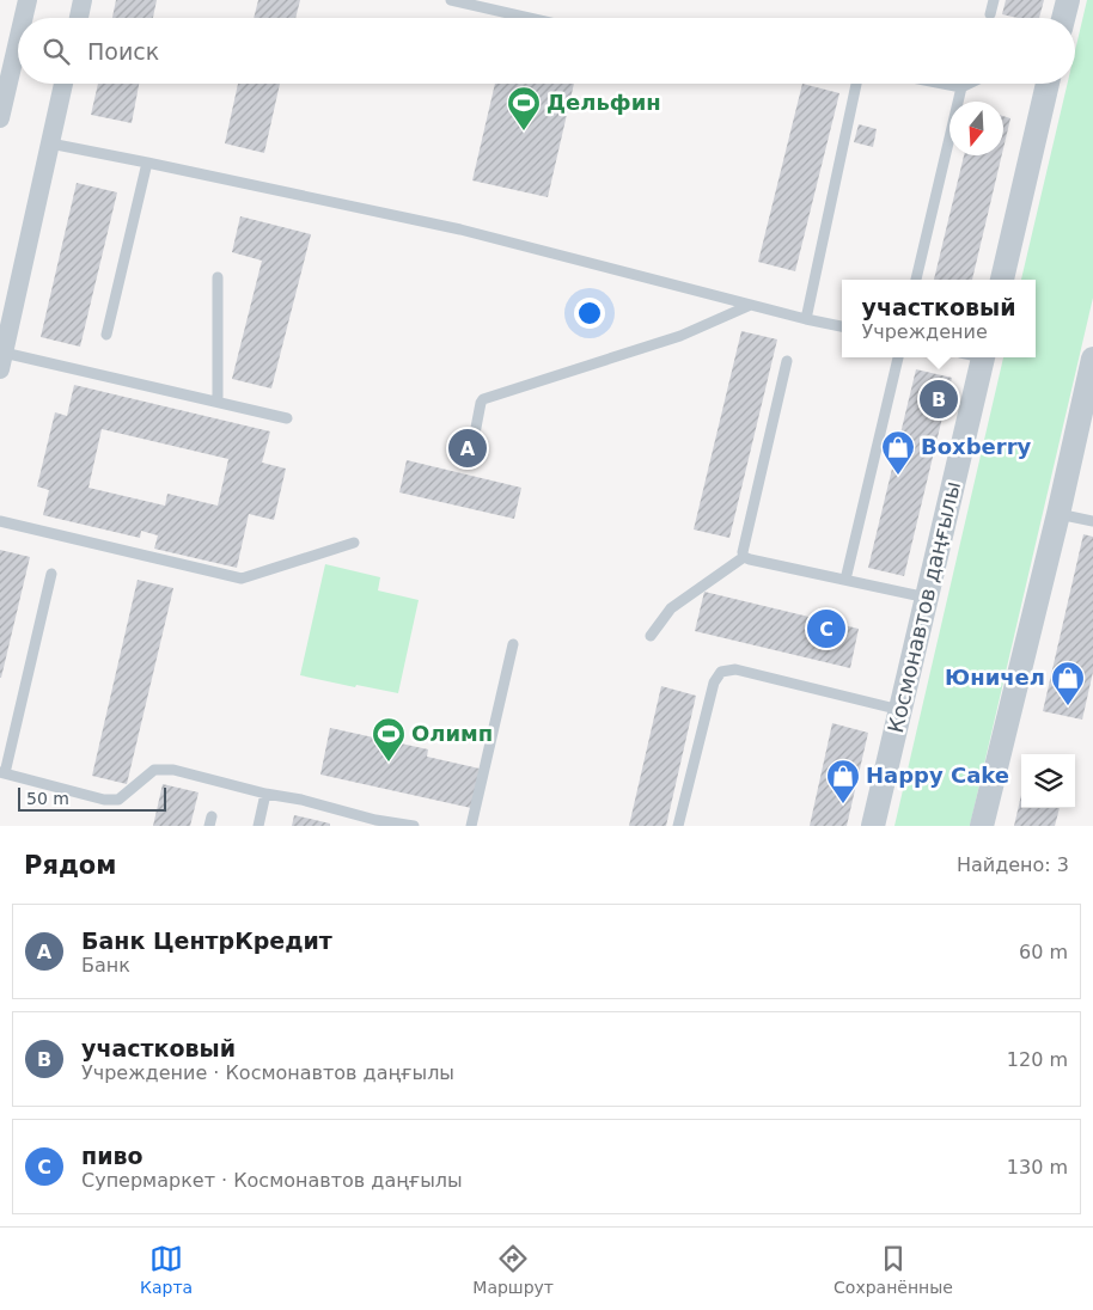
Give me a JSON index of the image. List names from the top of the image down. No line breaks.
{"streets":{"street":["Космонавтов даңғылы"]},"places":{"sports":["Дельфин","Олимп"],"shop":["Boxberry","Юничел","Happy Cake"]},"scale_bar":"50 m","north":"bottom","page":{"search":"Поиск","popup":["участковый","Учреждение"],"pins":["B","A","C"],"scale":"50 m","heading":["Рядом","Найдено: 3"],"list":[{"mark":"A","name":"Банк ЦентрКредит","note":"Банк","value":"60 m"},{"mark":"B","name":"участковый","note":"Учреждение · Космонавтов даңғылы","value":"120 m"},{"mark":"C","name":"пиво","note":"Супермаркет · Космонавтов даңғылы","value":"130 m"}],"nav":["Карта","Маршрут","Сохранённые"]}}
